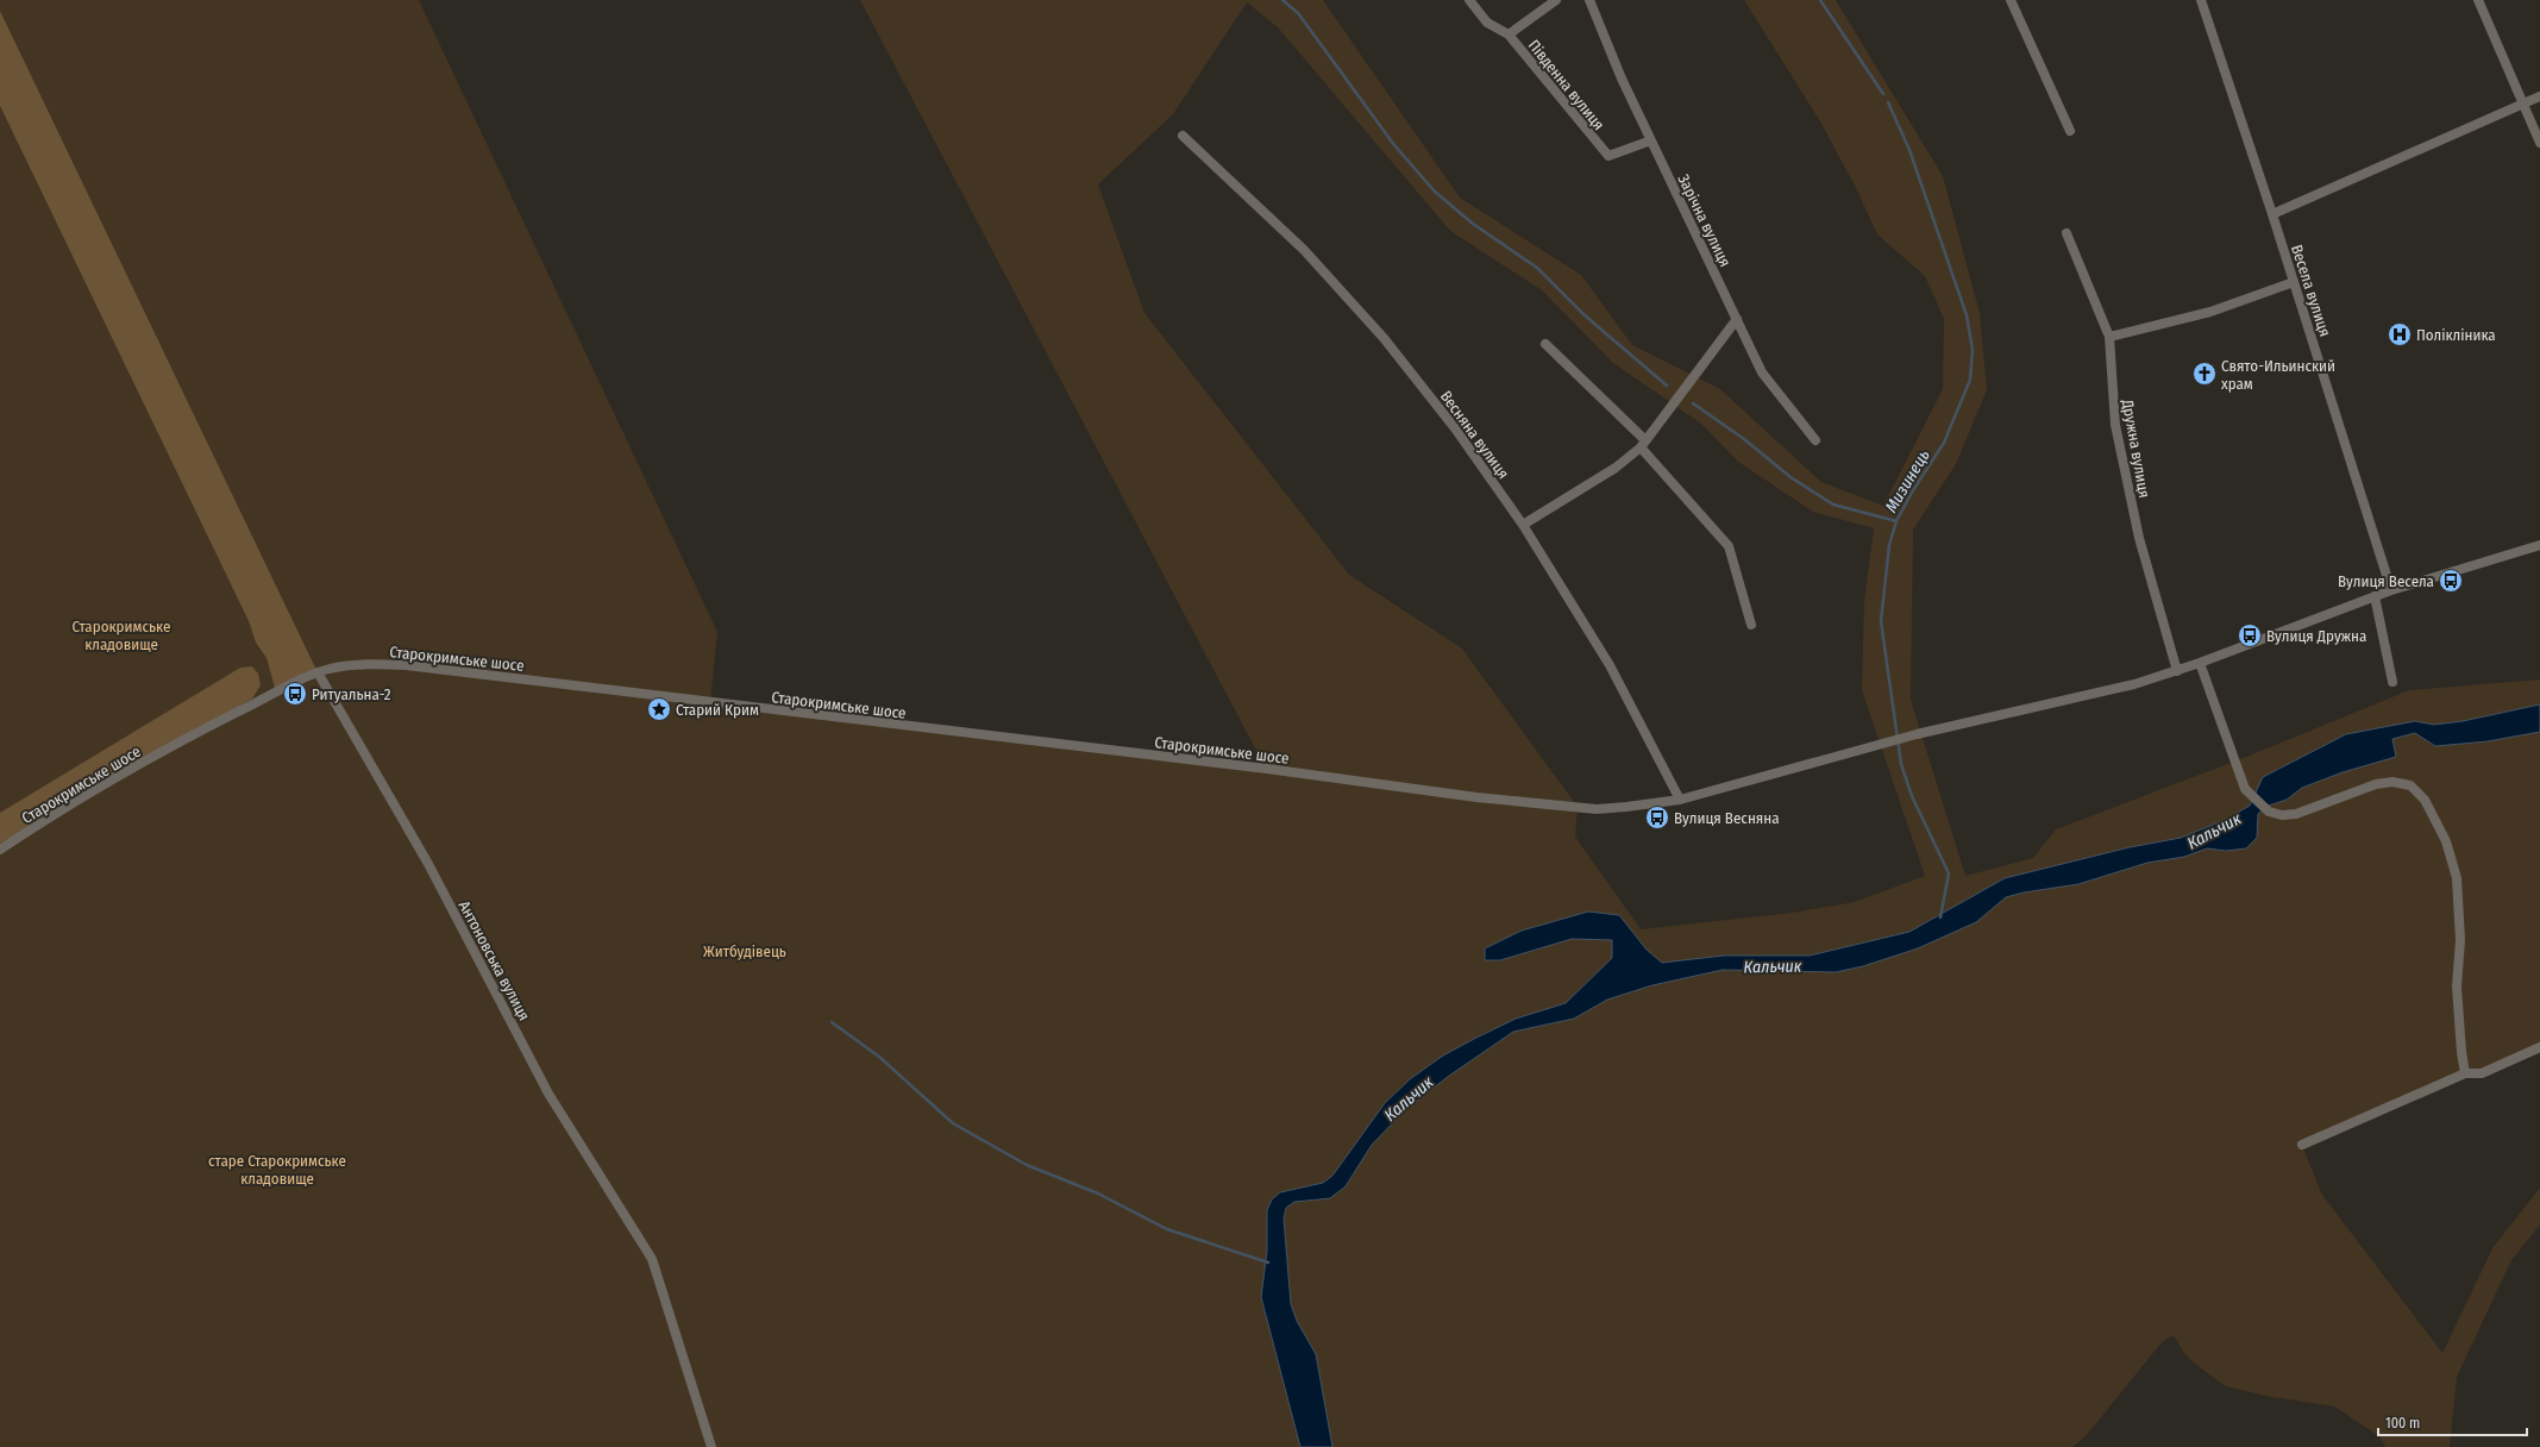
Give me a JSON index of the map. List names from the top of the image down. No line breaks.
{"streets":{"street":["Південна вулиця","Зарічна вулиця","Весела вулиця","Весняна вулиця","Дружна вулиця","Старокримське шосе","Антоновська вулиця"]},"crossings":[["Південна вулиця","Зарічна вулиця"],["Весела вулиця","Старокримське шосе"],["Весняна вулиця","Старокримське шосе"],["Дружна вулиця","Старокримське шосе"],["Старокримське шосе","Антоновська вулиця"]],"water":["Мизинець","Кальчик"],"parks":["Старокримське кладовище","Житбудівець","старе Старокримське кладовище"],"places":{"hospital":["Полікліника"],"church":["Свято-Ильинский храм"],"bus stop":["Вулиця Весела","Вулиця Дружна","Ритуальна-2","Вулиця Весняна"],"place":["Старий Крим"]},"scale_bar":"100 m"}
